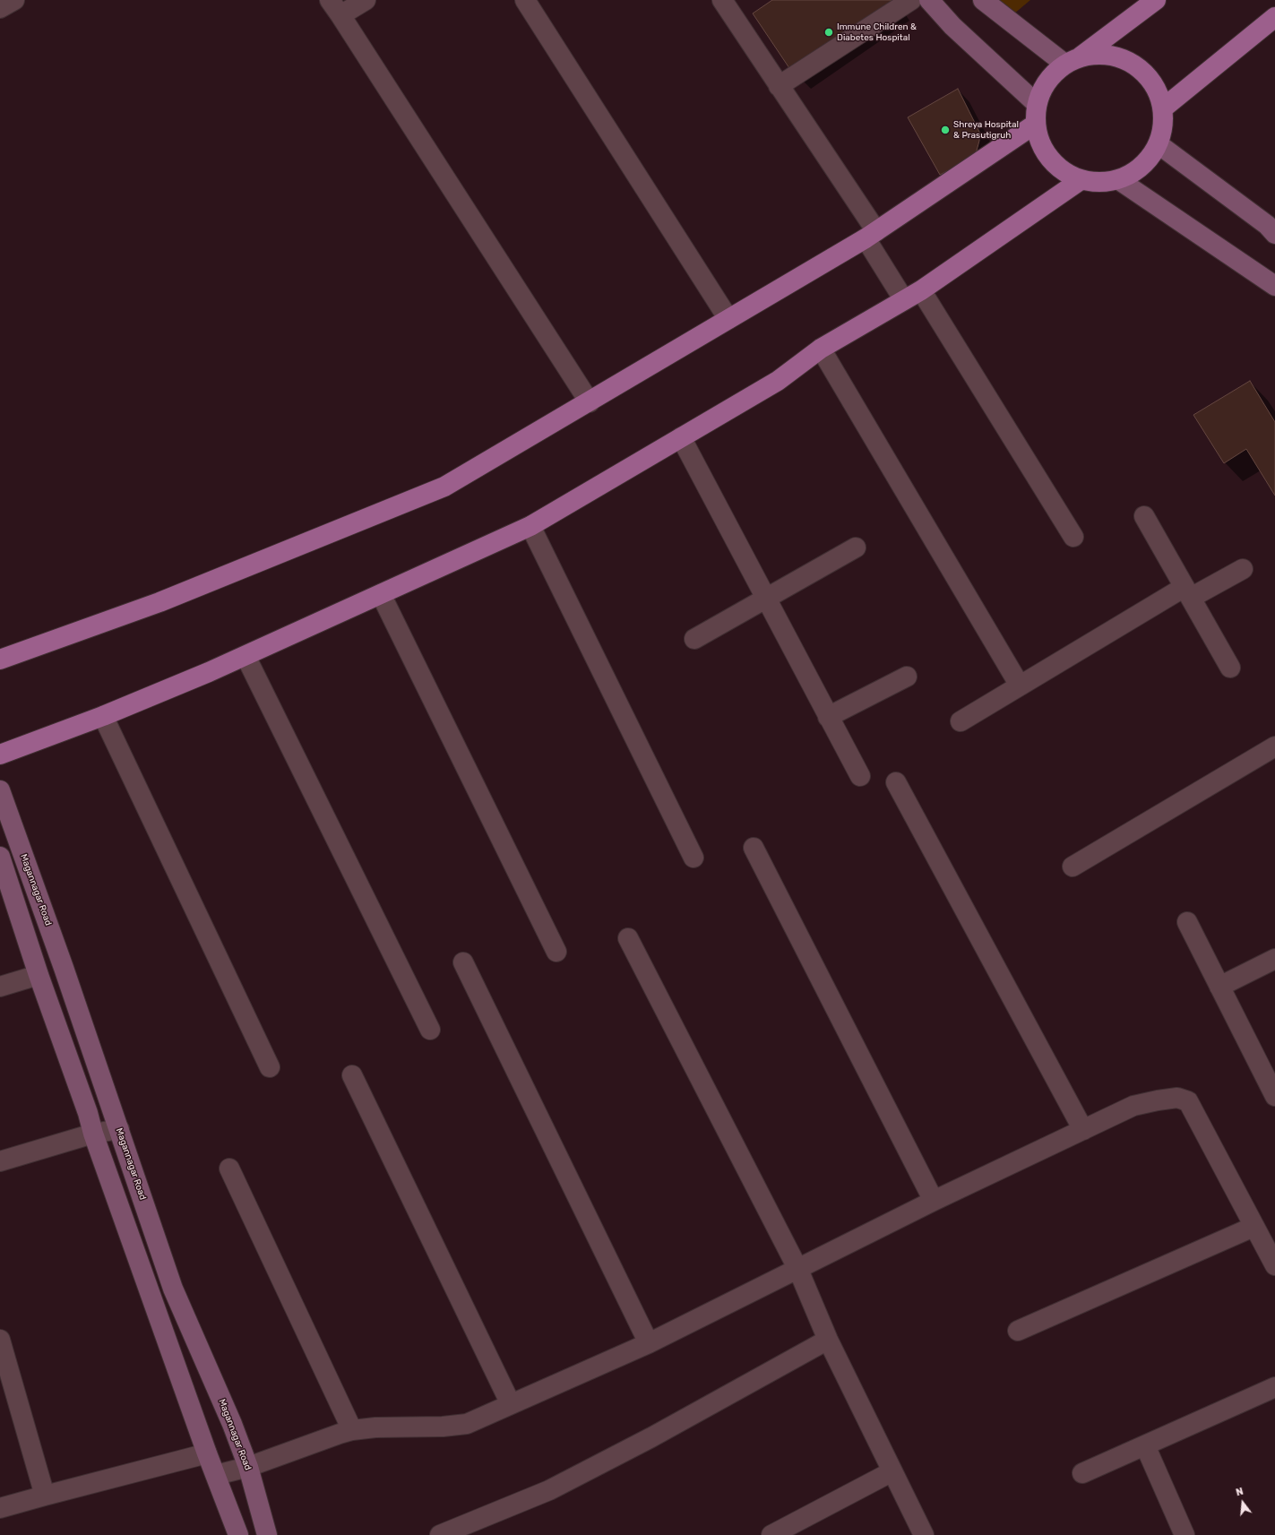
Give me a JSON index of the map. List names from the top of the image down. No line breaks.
{"streets":{"street":["Magannagar Road"]},"places":["Immune Children & Diabetes Hospital","Shreya Hospital & Prasutigruh"],"north":"top"}
